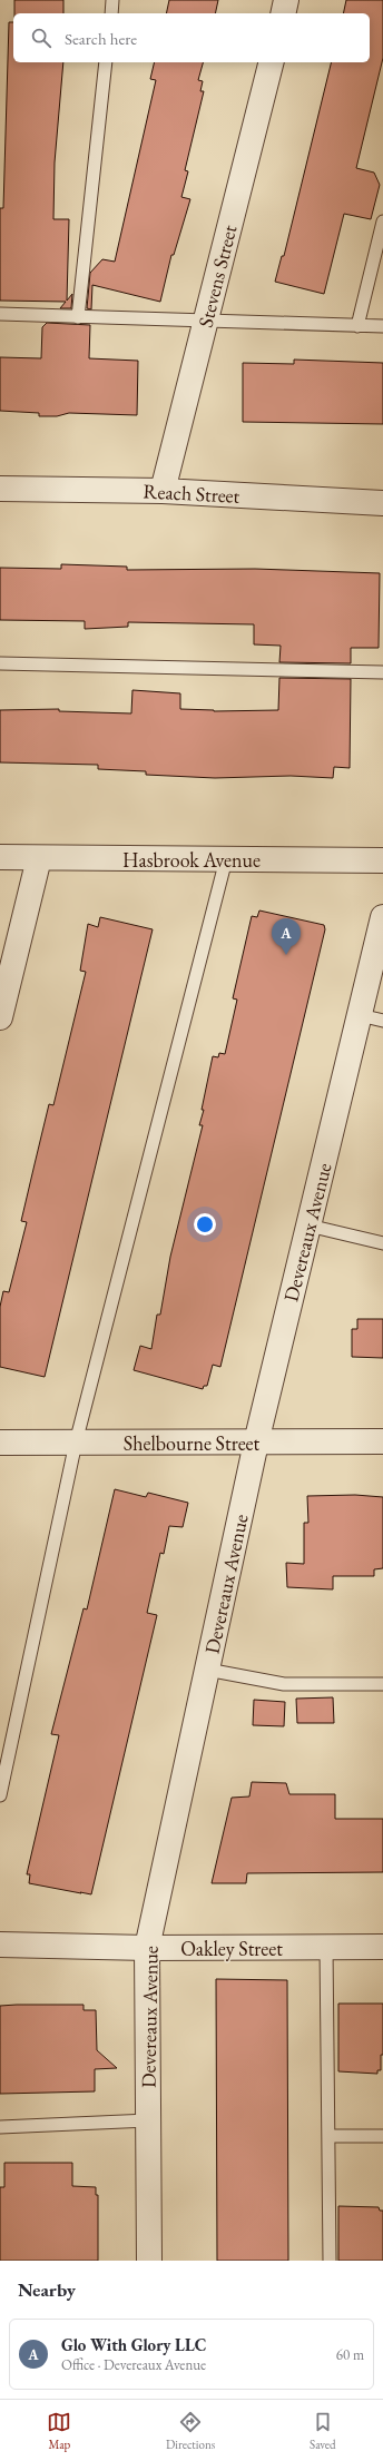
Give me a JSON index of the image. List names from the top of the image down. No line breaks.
{"streets":{"street":["Stevens Street","Reach Street","Hasbrook Avenue","Devereaux Avenue","Shelbourne Street","Oakley Street"]},"crossings":[["Stevens Street","Reach Street"],["Devereaux Avenue","Shelbourne Street"],["Devereaux Avenue","Oakley Street"]],"page":{"search":"Search here","pins":"A","heading":"Nearby","list":[{"mark":"A","name":"Glo With Glory LLC","note":"Office · Devereaux Avenue","value":"60 m"}],"nav":["Map","Directions","Saved"]}}
